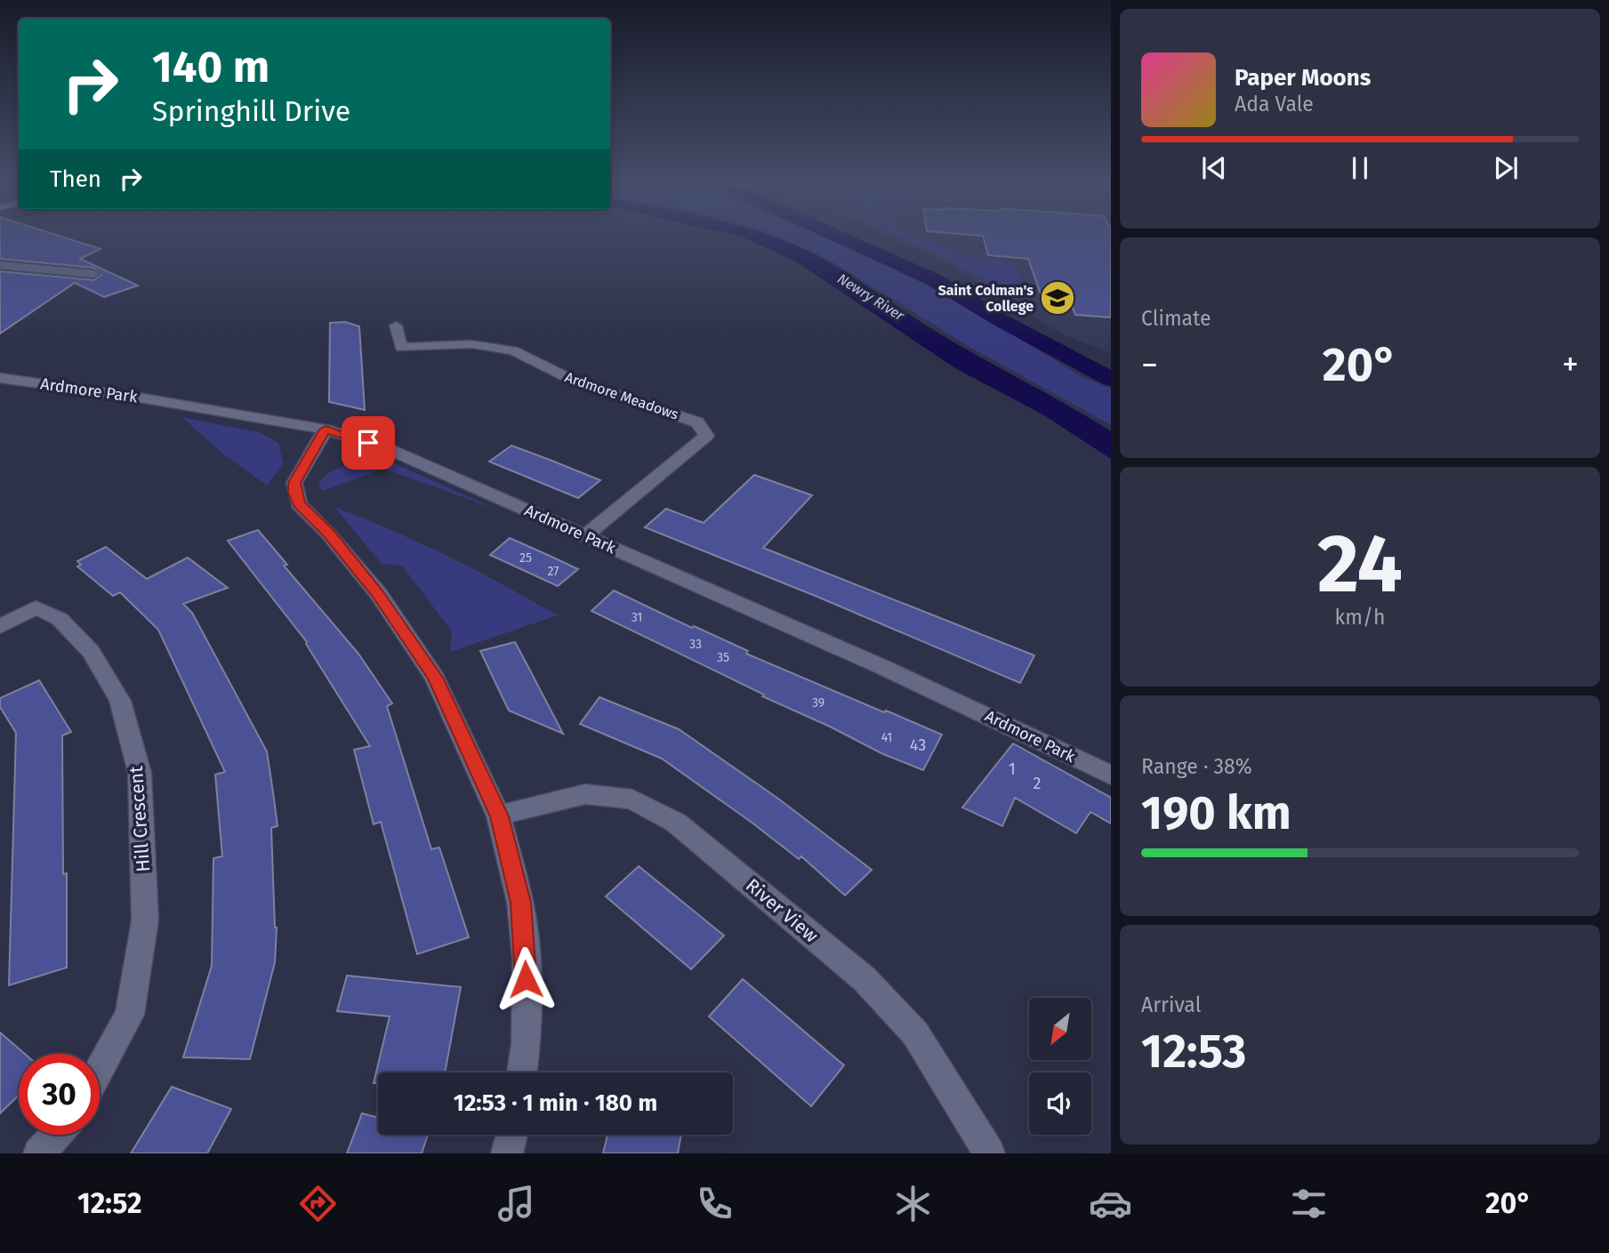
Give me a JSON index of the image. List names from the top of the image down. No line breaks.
{"streets":{"street":["Ardmore Park","Ardmore Meadows","Hill Crescent","River View"]},"crossings":[["Ardmore Park","Ardmore Meadows"]],"water":["Newry River"],"places":{"school or university":["Saint Colman's College"]},"house_numbers":["25","27","31","33","35","39","41","43","1","2"],"north":"bottom left","page":{"turn":["140 m","Springhill Drive"],"song":["Paper Moons","Ada Vale"],"then":"Then","tile":["Climate",["24","km/h"],["Range · 38%","190 km"],["Arrival","12:53"]],"heat":["−","20°","+"],"limit":"30","trip":"12:53 · 1 min · 180 m","tabs":["12:52","20°"]}}
